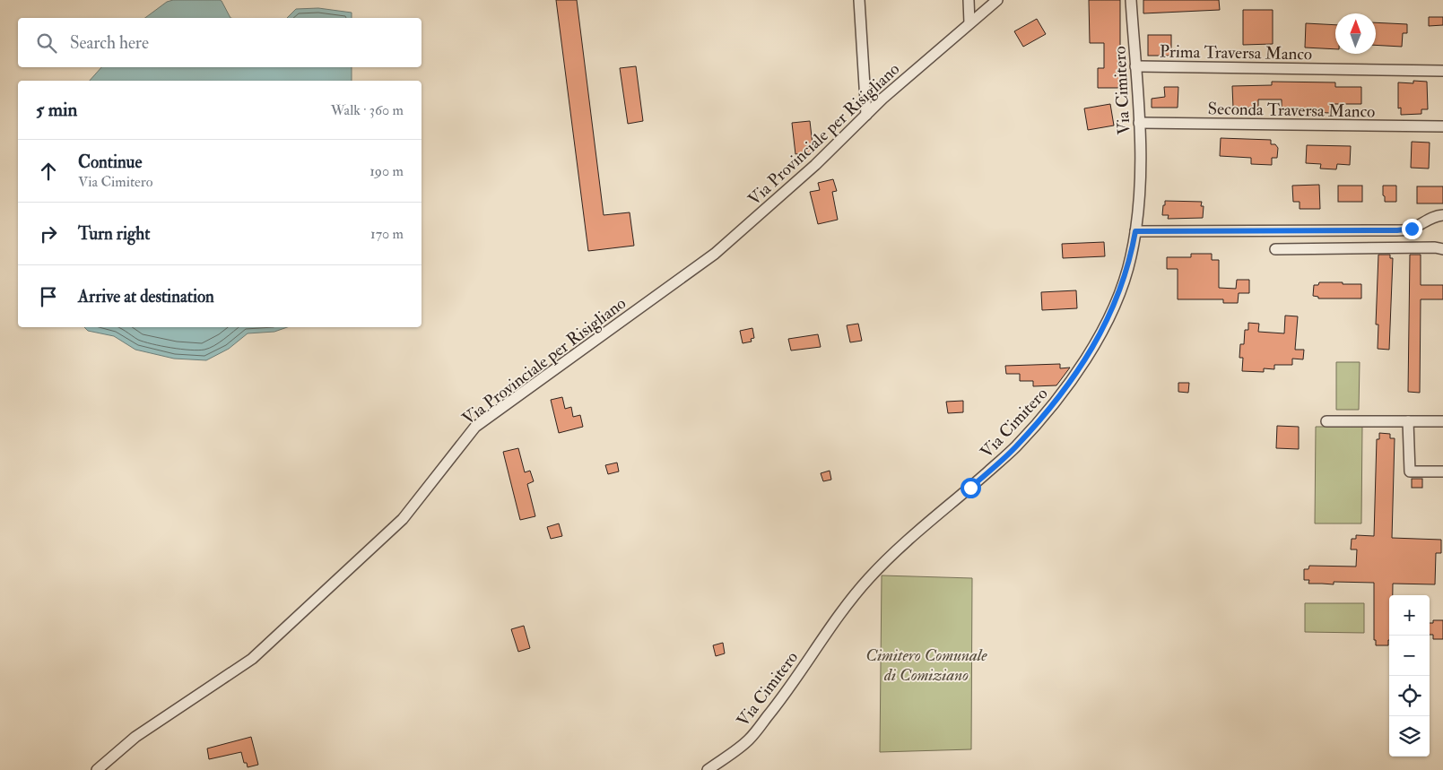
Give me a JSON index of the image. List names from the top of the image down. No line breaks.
{"streets":{"street":["Prima Traversa Manco","Via Cimitero","Seconda Traversa Manco","Via Provinciale per Risigliano"]},"crossings":[["Prima Traversa Manco","Via Cimitero"],["Via Cimitero","Seconda Traversa Manco"]],"parks":["Cimitero Comunale di Comiziano"],"north":"top","page":{"search":"Search here","heading":["5 min","Walk · 360 m"],"list":[["Continue","Via Cimitero","190 m"],["Turn right","170 m"],"Arrive at destination"],"map_buttons":["+","−"]}}
